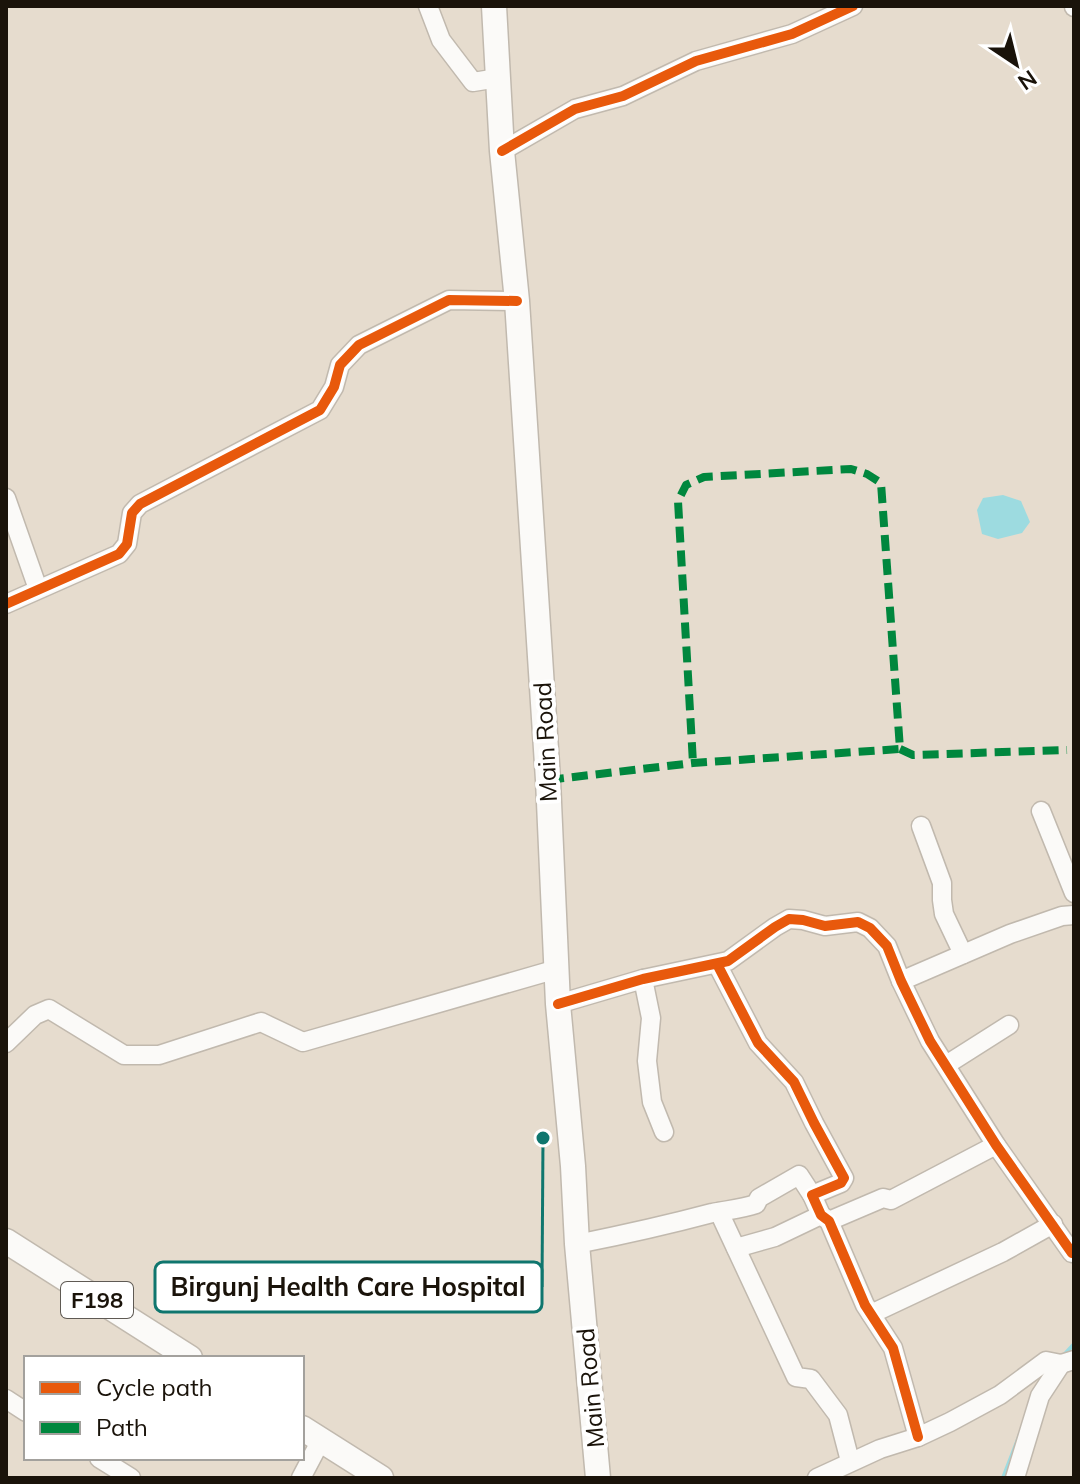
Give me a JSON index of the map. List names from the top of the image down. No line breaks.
{"streets":{"main road":["Main Road","F198"]},"places":["Birgunj Health Care Hospital"],"legend":["Cycle path","Path"],"north":"bottom right"}
